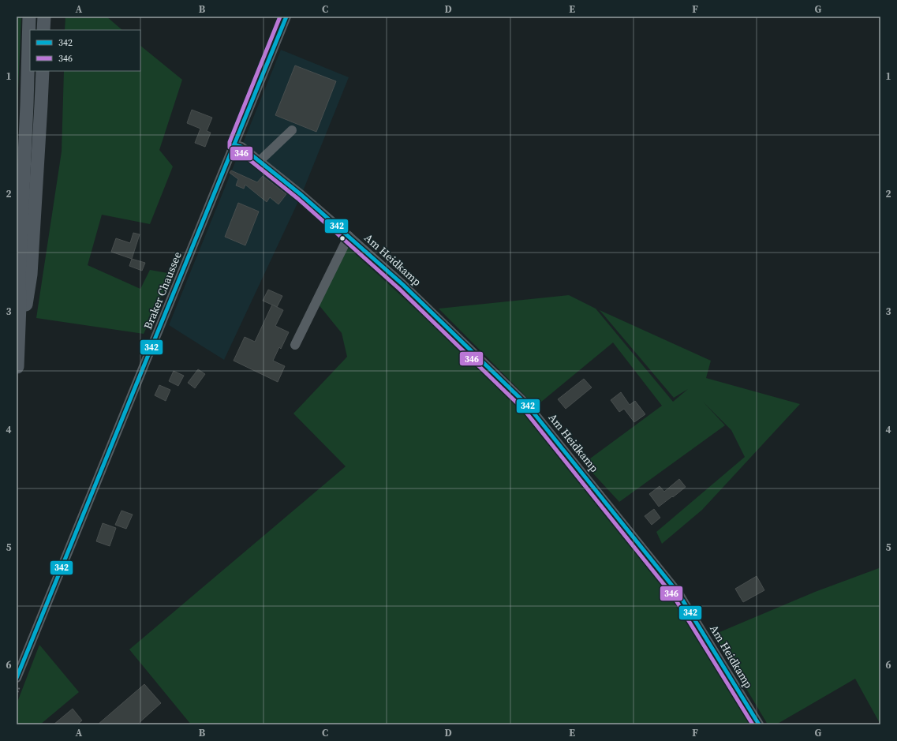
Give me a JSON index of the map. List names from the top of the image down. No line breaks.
{"streets":{"street":["Am Heidkamp","Braker Chaussee"]},"crossings":[["Am Heidkamp","Braker Chaussee"]],"lines":["transit line 342","transit line 346"],"legend":["342","346"],"grid":{"columns":["A","B","C","D","E","F","G"],"rows":["1","2","3","4","5","6"]}}
